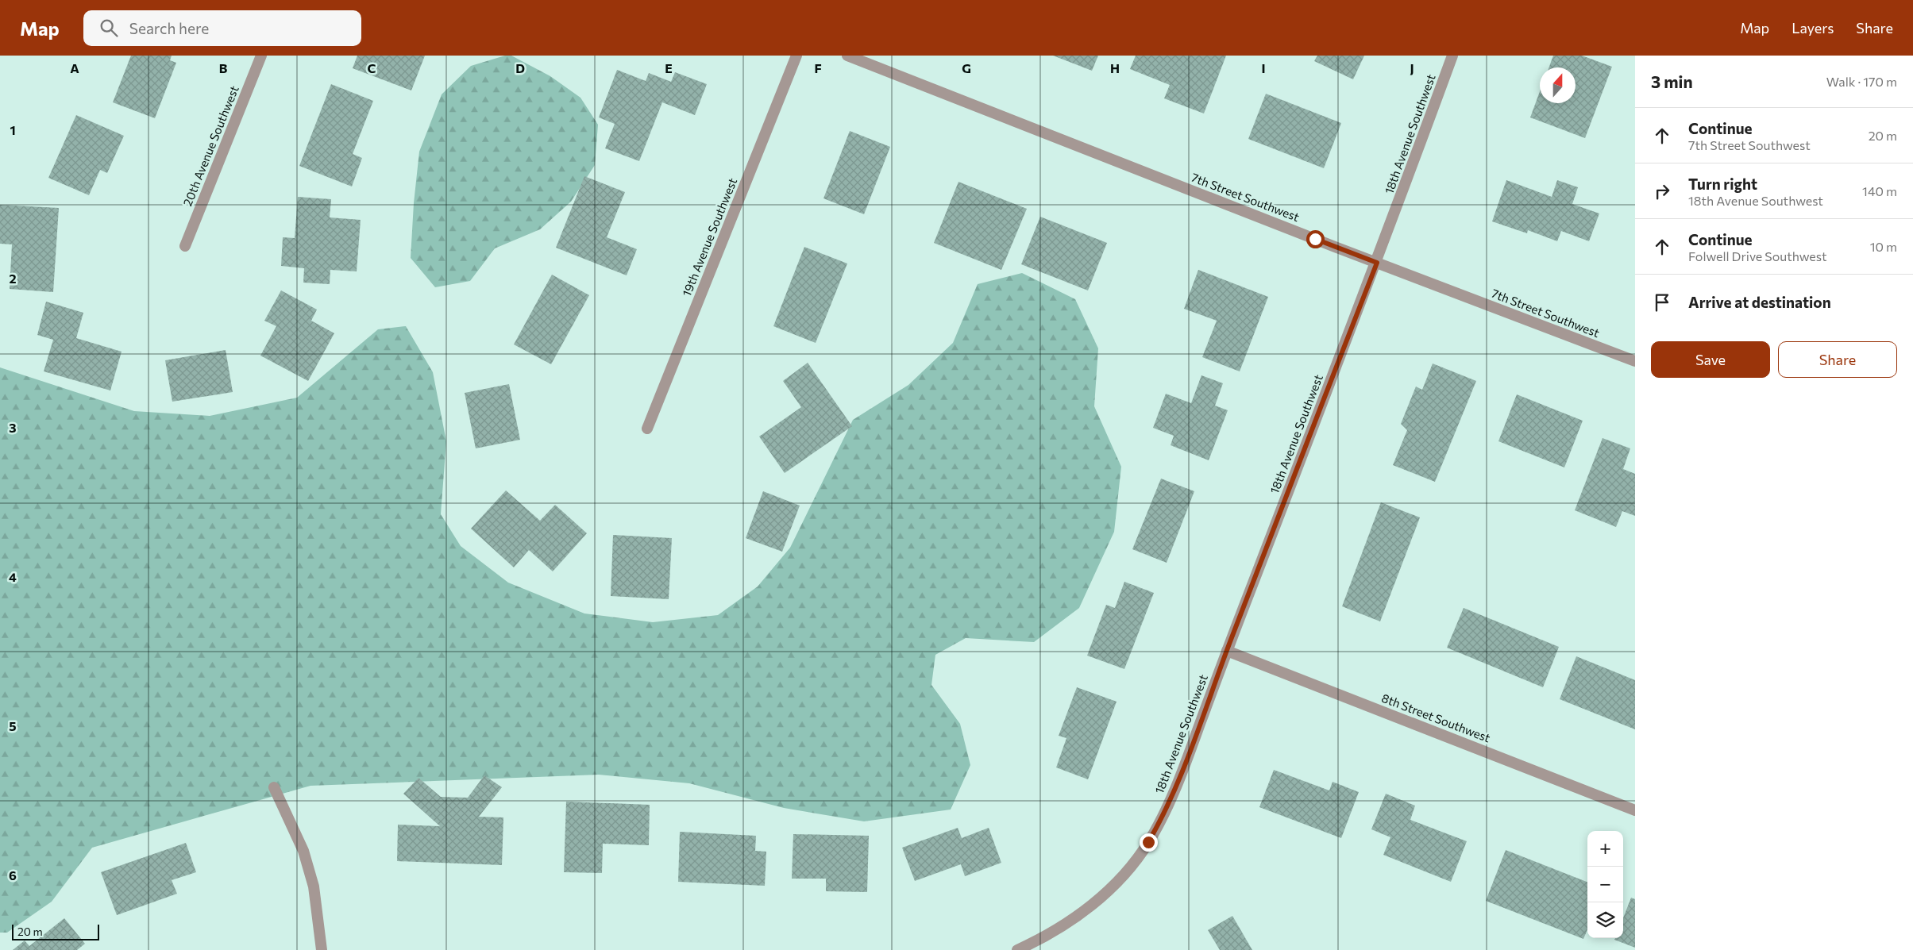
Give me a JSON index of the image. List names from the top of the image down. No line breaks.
{"streets":{"street":["18th Avenue Southwest","20th Avenue Southwest","7th Street Southwest","19th Avenue Southwest","8th Street Southwest"]},"crossings":[["18th Avenue Southwest","7th Street Southwest"],["18th Avenue Southwest","8th Street Southwest"]],"scale_bar":"20 m","north":"top","page":{"header":"Map","search":"Search here","nav":["Map","Layers","Share"],"heading":["3 min","Walk · 170 m"],"list":[["Continue","7th Street Southwest","20 m"],["Turn right","18th Avenue Southwest","140 m"],["Continue","Folwell Drive Southwest","10 m"],"Arrive at destination"],"buttons":["Save","Share"],"map_buttons":["+","−"],"scale":"20 m"},"grid":{"columns":["A","B","C","D","E","F","G","H","I","J"],"rows":["1","2","3","4","5","6"]}}
